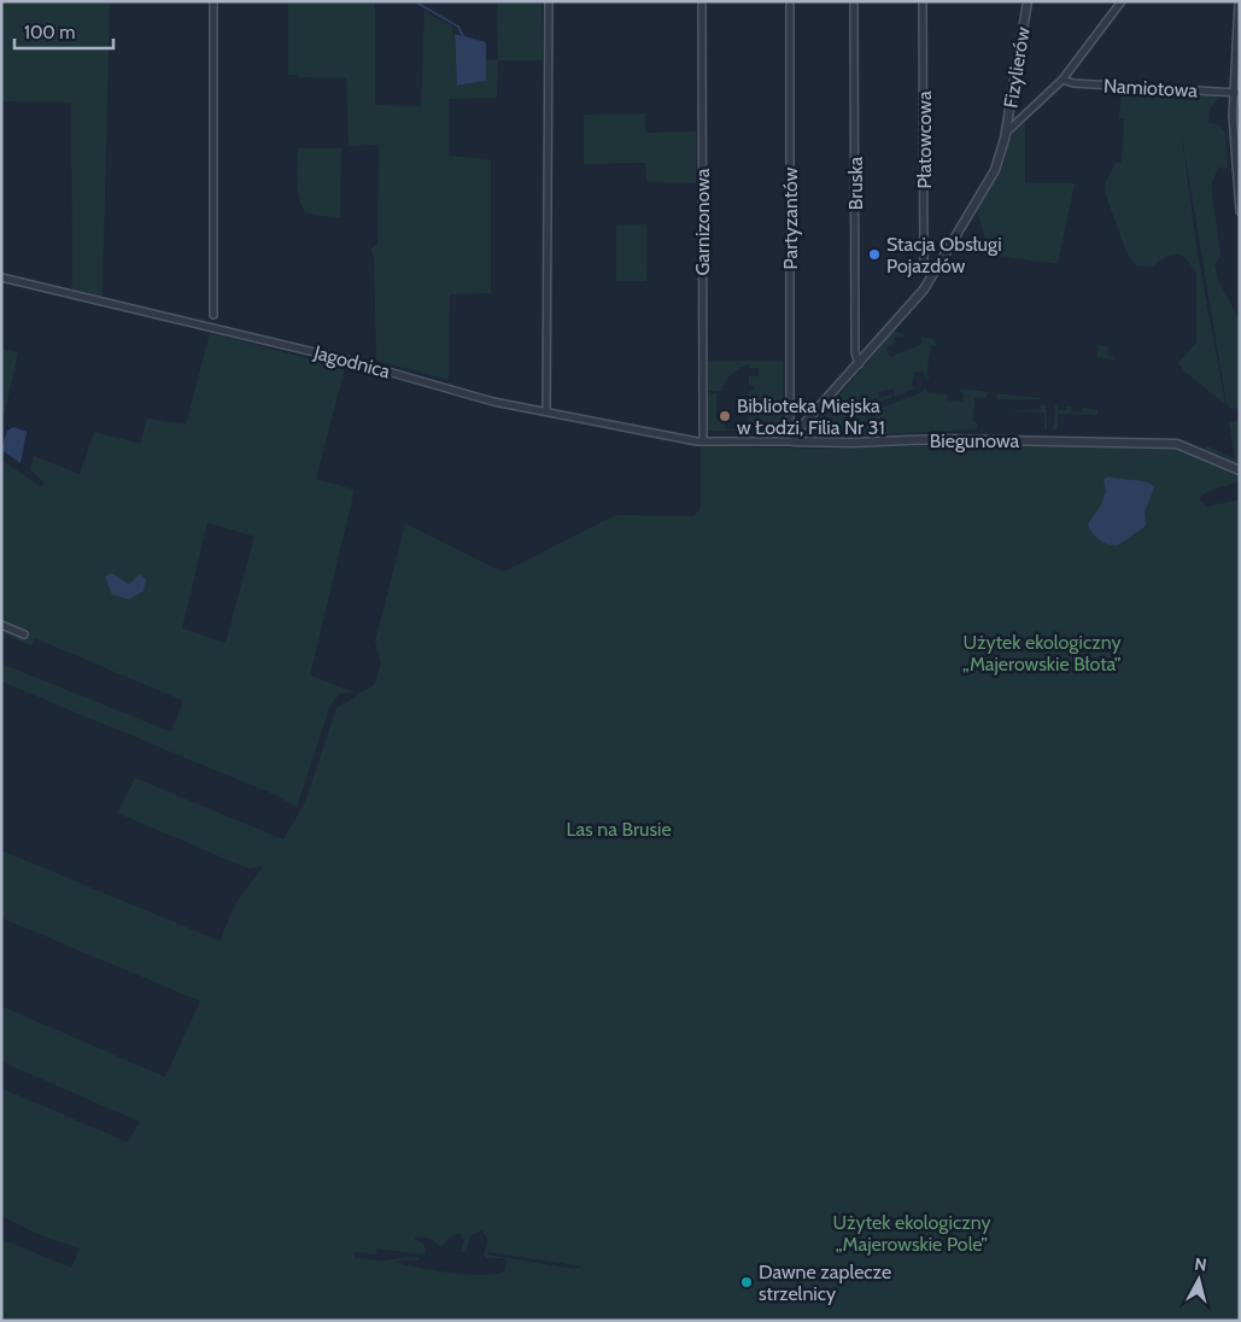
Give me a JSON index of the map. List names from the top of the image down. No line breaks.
{"streets":{"street":["Fizylierów","Namiotowa","Płatowcowa","Bruska","Partyzantów","Garnizonowa","Jagodnica","Biegunowa"]},"crossings":[["Fizylierów","Płatowcowa"],["Fizylierów","Bruska"],["Fizylierów","Partyzantów"],["Fizylierów","Biegunowa"],["Partyzantów","Biegunowa"],["Garnizonowa","Jagodnica"],["Garnizonowa","Biegunowa"],["Jagodnica","Biegunowa"]],"parks":["Użytek ekologiczny „Majerowskie Błota”","Las na Brusie","Użytek ekologiczny „Majerowskie Pole”"],"places":["Stacja Obsługi Pojazdów","Biblioteka Miejska w Łodzi, Filia Nr 31","Dawne zaplecze strzelnicy"],"scale_bar":"100 m","north":"top"}
